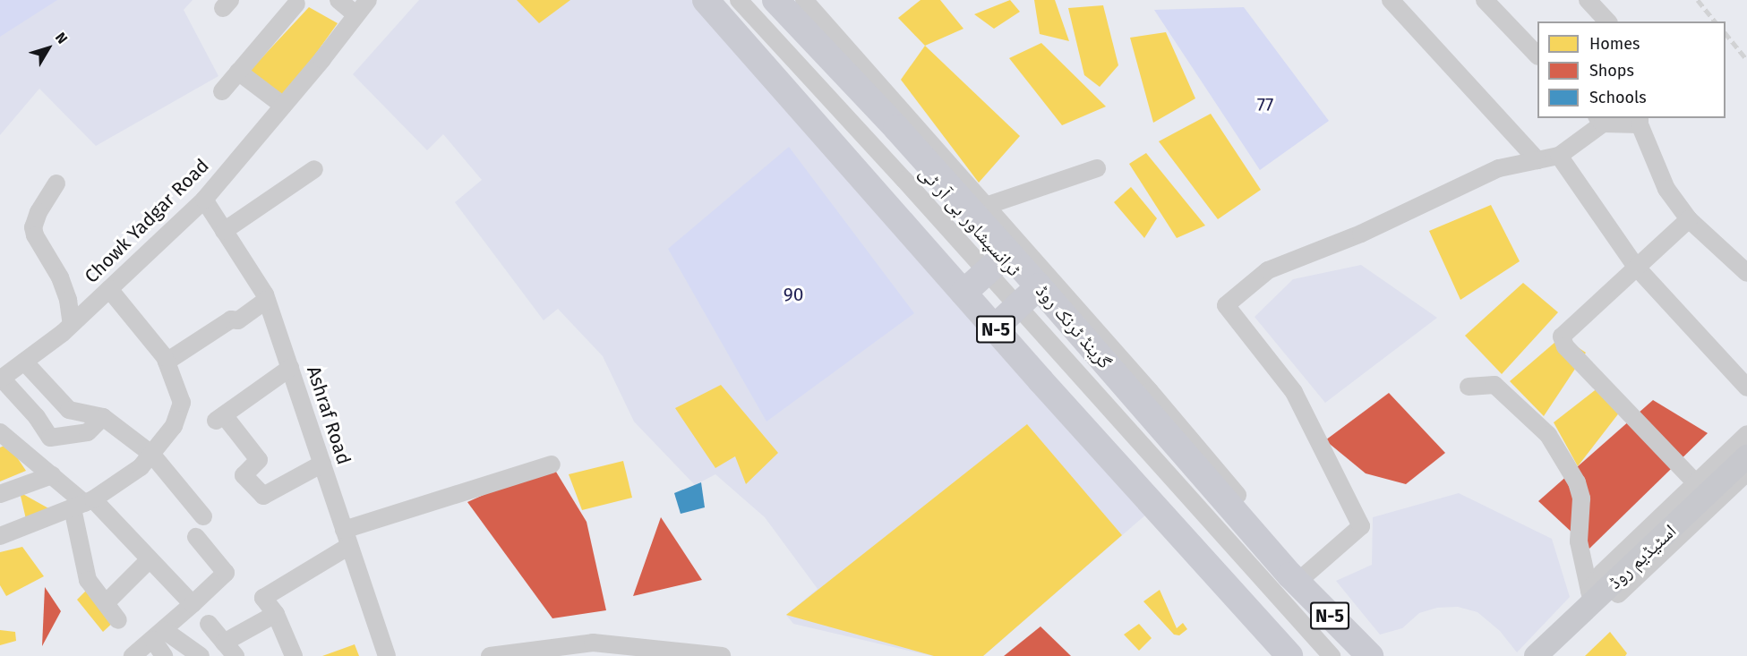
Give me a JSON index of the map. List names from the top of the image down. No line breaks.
{"streets":{"highway":["گرینڈ ٹرنک روڈ","N-5"],"main road":["اسٹیڈیم روڈ"],"street":["Chowk Yadgar Road","ٹرانسپشاور بی آر ٹی","Ashraf Road"]},"crossings":[["Chowk Yadgar Road","Ashraf Road"]],"parks":["77","90"],"legend":["Homes","Shops","Schools"],"north":"top right"}
